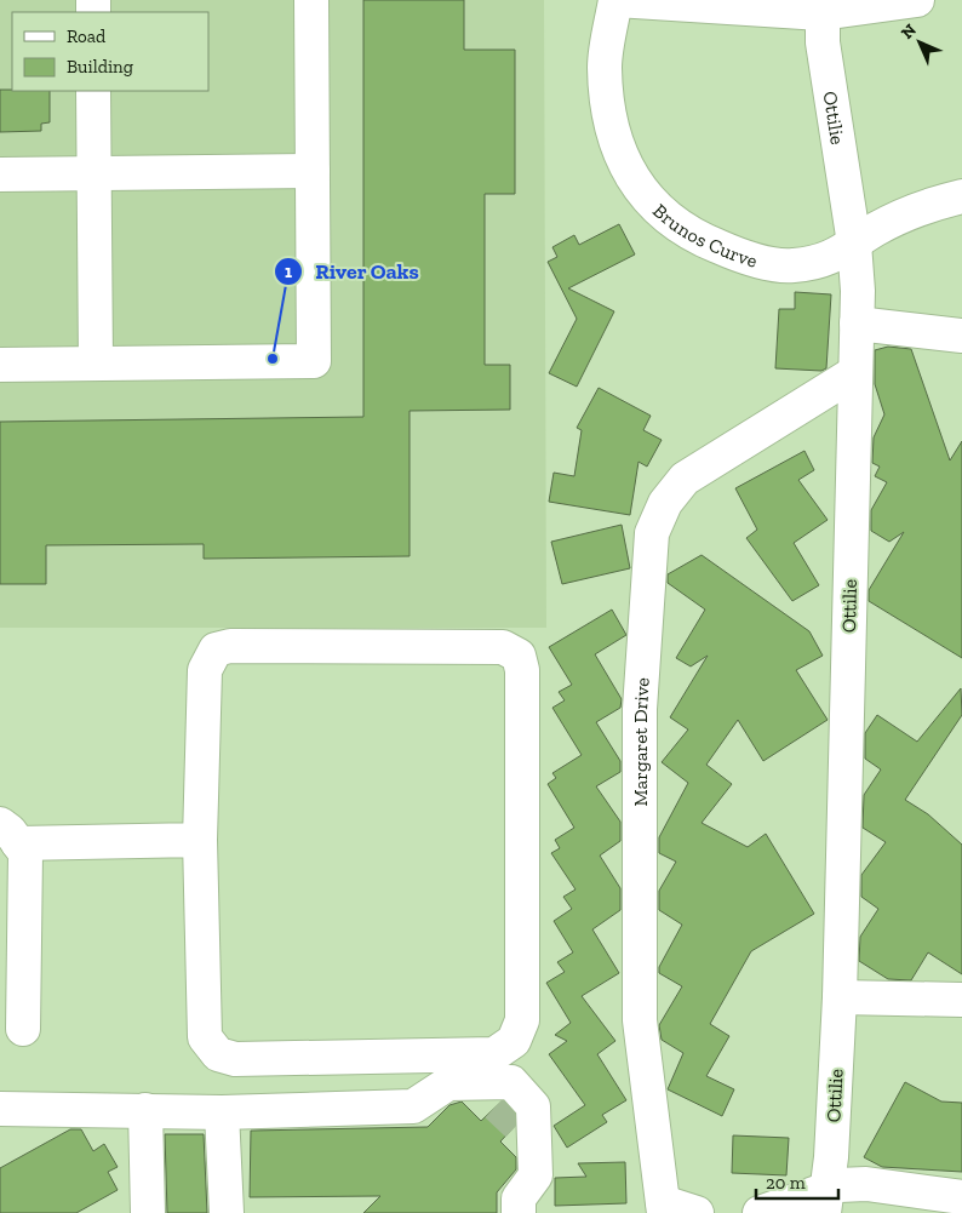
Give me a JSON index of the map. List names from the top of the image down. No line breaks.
{"streets":{"street":["Ottilie","Brunos Curve","Margaret Drive"]},"crossings":[["Ottilie","Brunos Curve"],["Ottilie","Margaret Drive"]],"places":["River Oaks"],"legend":["Road","Building"],"scale_bar":"20 m","north":"top left"}
